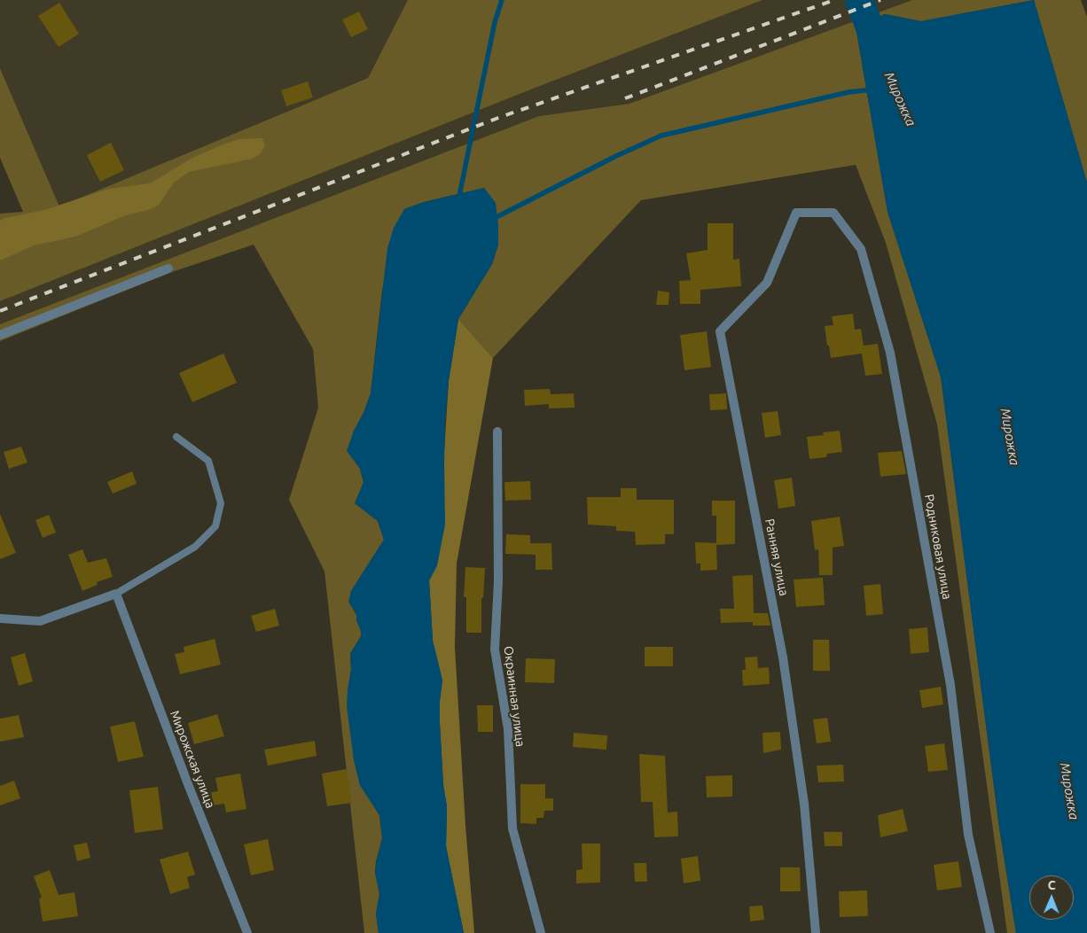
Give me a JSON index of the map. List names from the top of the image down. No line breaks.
{"streets":{"street":["Родниковая улица","Ранняя улица","Окраинная улица","Мирожская улица"]},"crossings":[["Родниковая улица","Ранняя улица"]],"water":["Мирожка"],"north":"top"}
